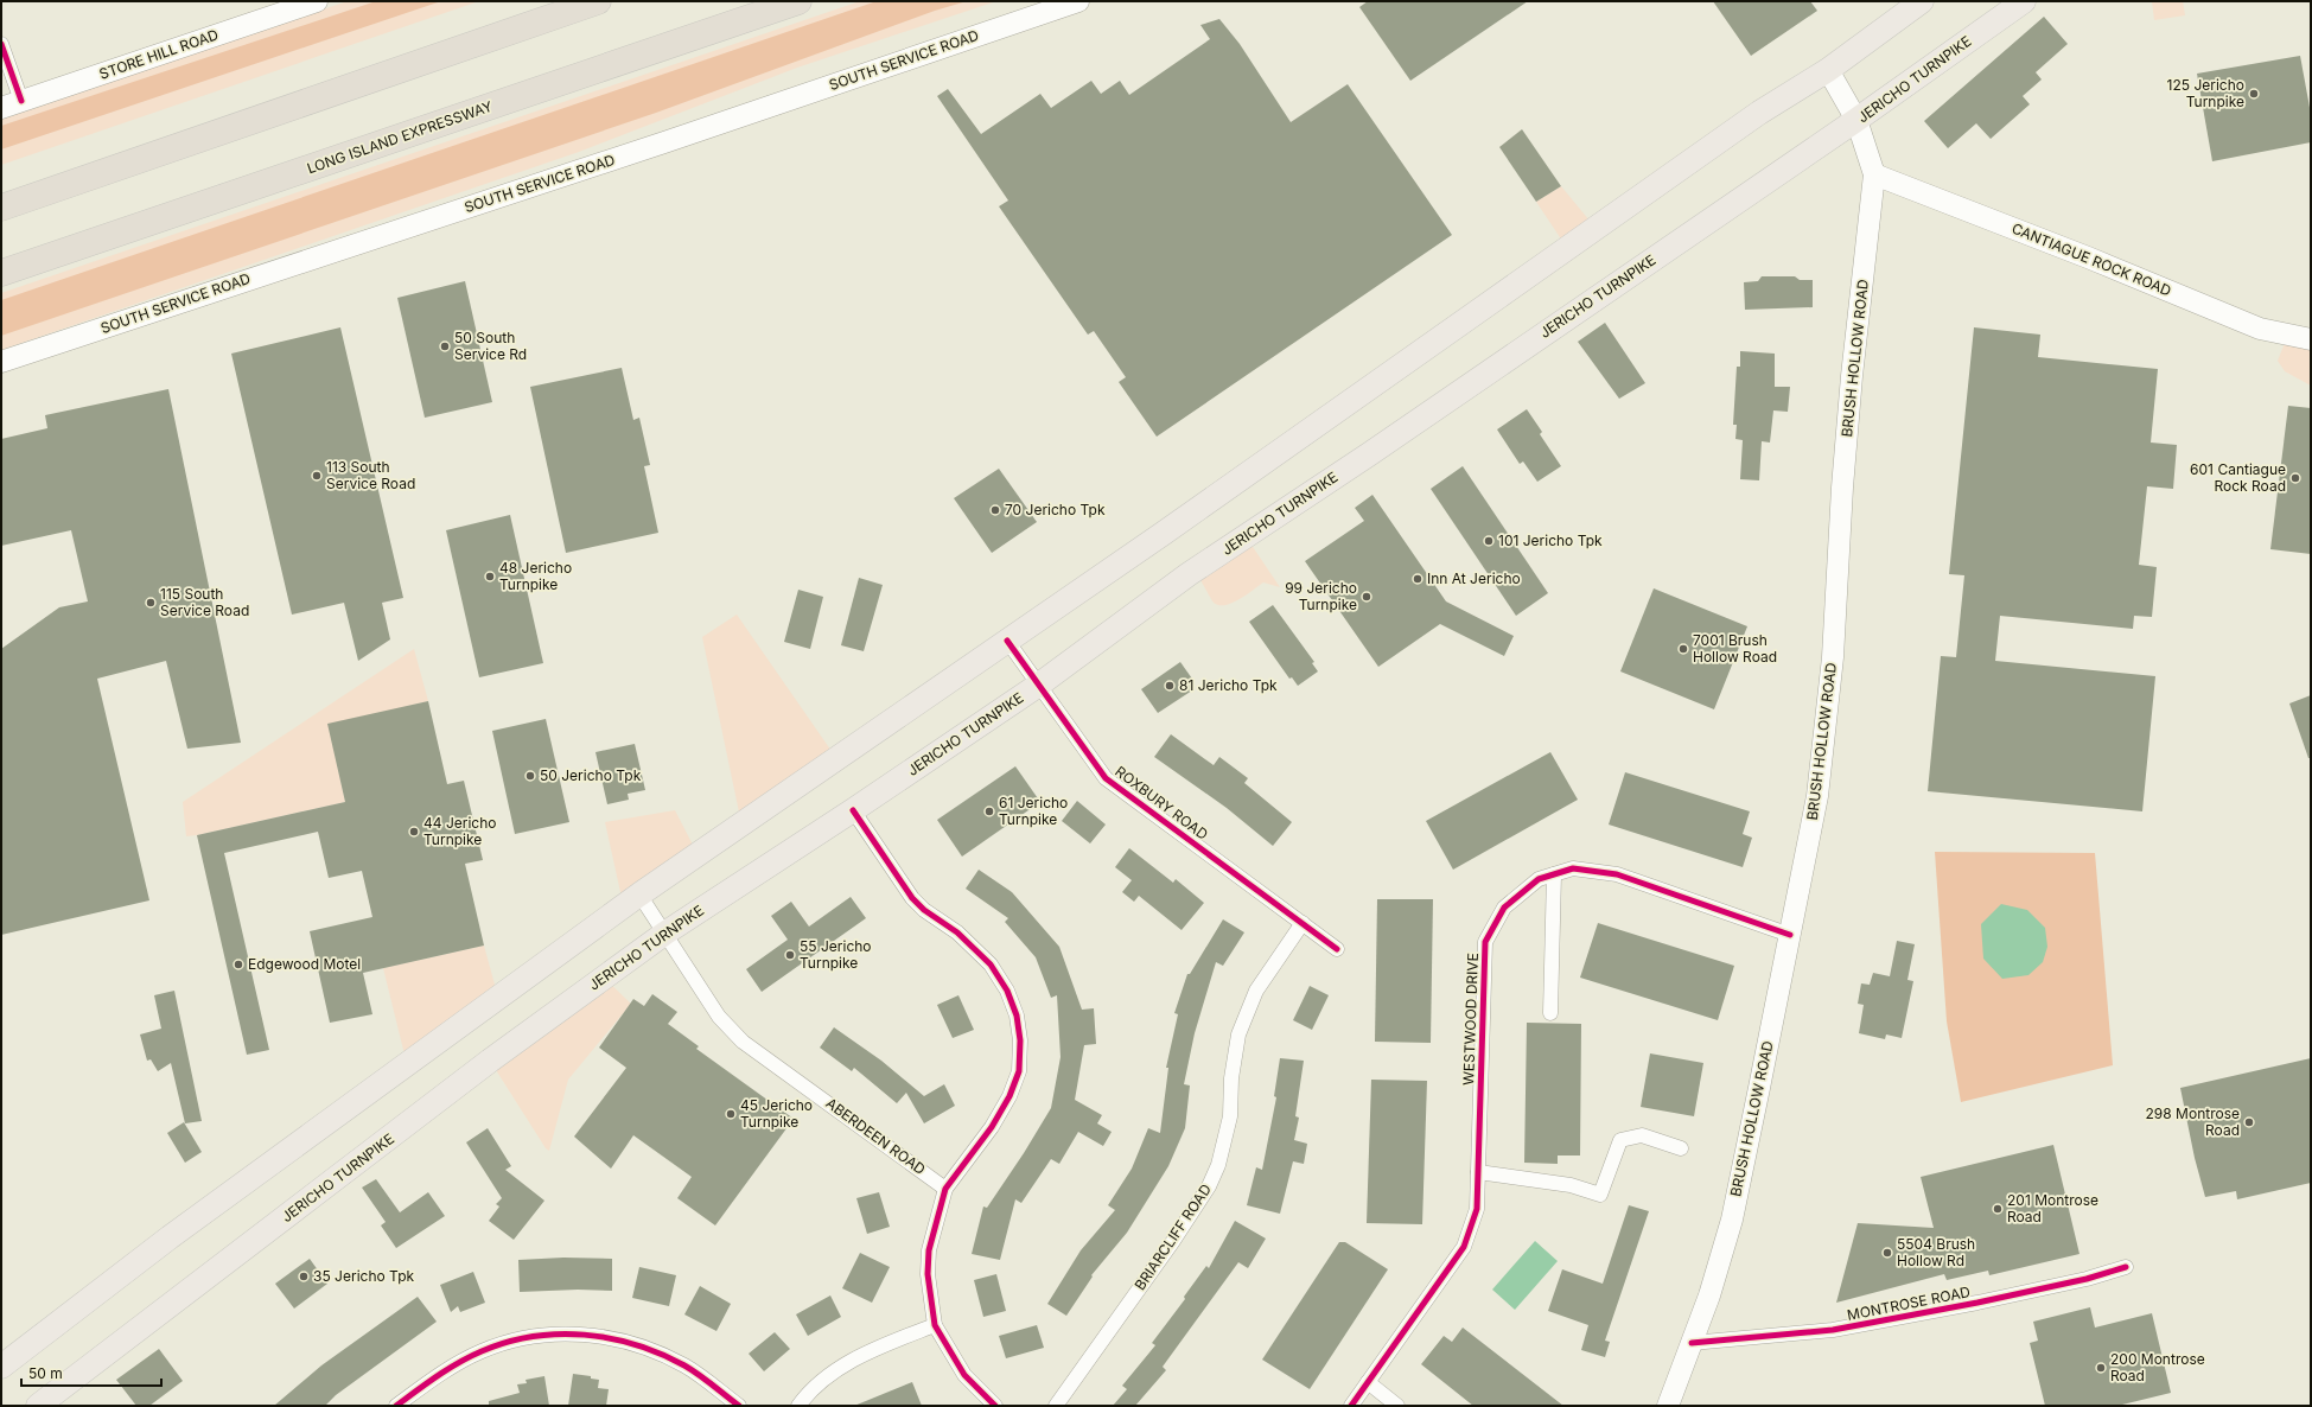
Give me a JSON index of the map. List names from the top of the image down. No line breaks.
{"streets":{"highway":["LONG ISLAND EXPRESSWAY"],"main road":["STORE HILL ROAD","SOUTH SERVICE ROAD","JERICHO TURNPIKE","CANTIAGUE ROCK ROAD","BRUSH HOLLOW ROAD"],"street":["ROXBURY ROAD","WESTWOOD DRIVE","ABERDEEN ROAD","BRIARCLIFF ROAD","MONTROSE ROAD"]},"crossings":[["JERICHO TURNPIKE","BRUSH HOLLOW ROAD"],["JERICHO TURNPIKE","ROXBURY ROAD"],["JERICHO TURNPIKE","ABERDEEN ROAD"],["CANTIAGUE ROCK ROAD","BRUSH HOLLOW ROAD"],["BRUSH HOLLOW ROAD","WESTWOOD DRIVE"],["BRUSH HOLLOW ROAD","MONTROSE ROAD"],["ROXBURY ROAD","BRIARCLIFF ROAD"]],"places":["125 Jericho Turnpike","50 South Service Rd","113 South Service Road","601 Cantiague Rock Road","70 Jericho Tpk","101 Jericho Tpk","48 Jericho Turnpike","Inn At Jericho","99 Jericho Turnpike","115 South Service Road","7001 Brush Hollow Road","81 Jericho Tpk","50 Jericho Tpk","61 Jericho Turnpike","44 Jericho Turnpike","55 Jericho Turnpike","Edgewood Motel","45 Jericho Turnpike","298 Montrose Road","201 Montrose Road","5504 Brush Hollow Rd","35 Jericho Tpk","200 Montrose Road"],"scale_bar":"50 m"}
